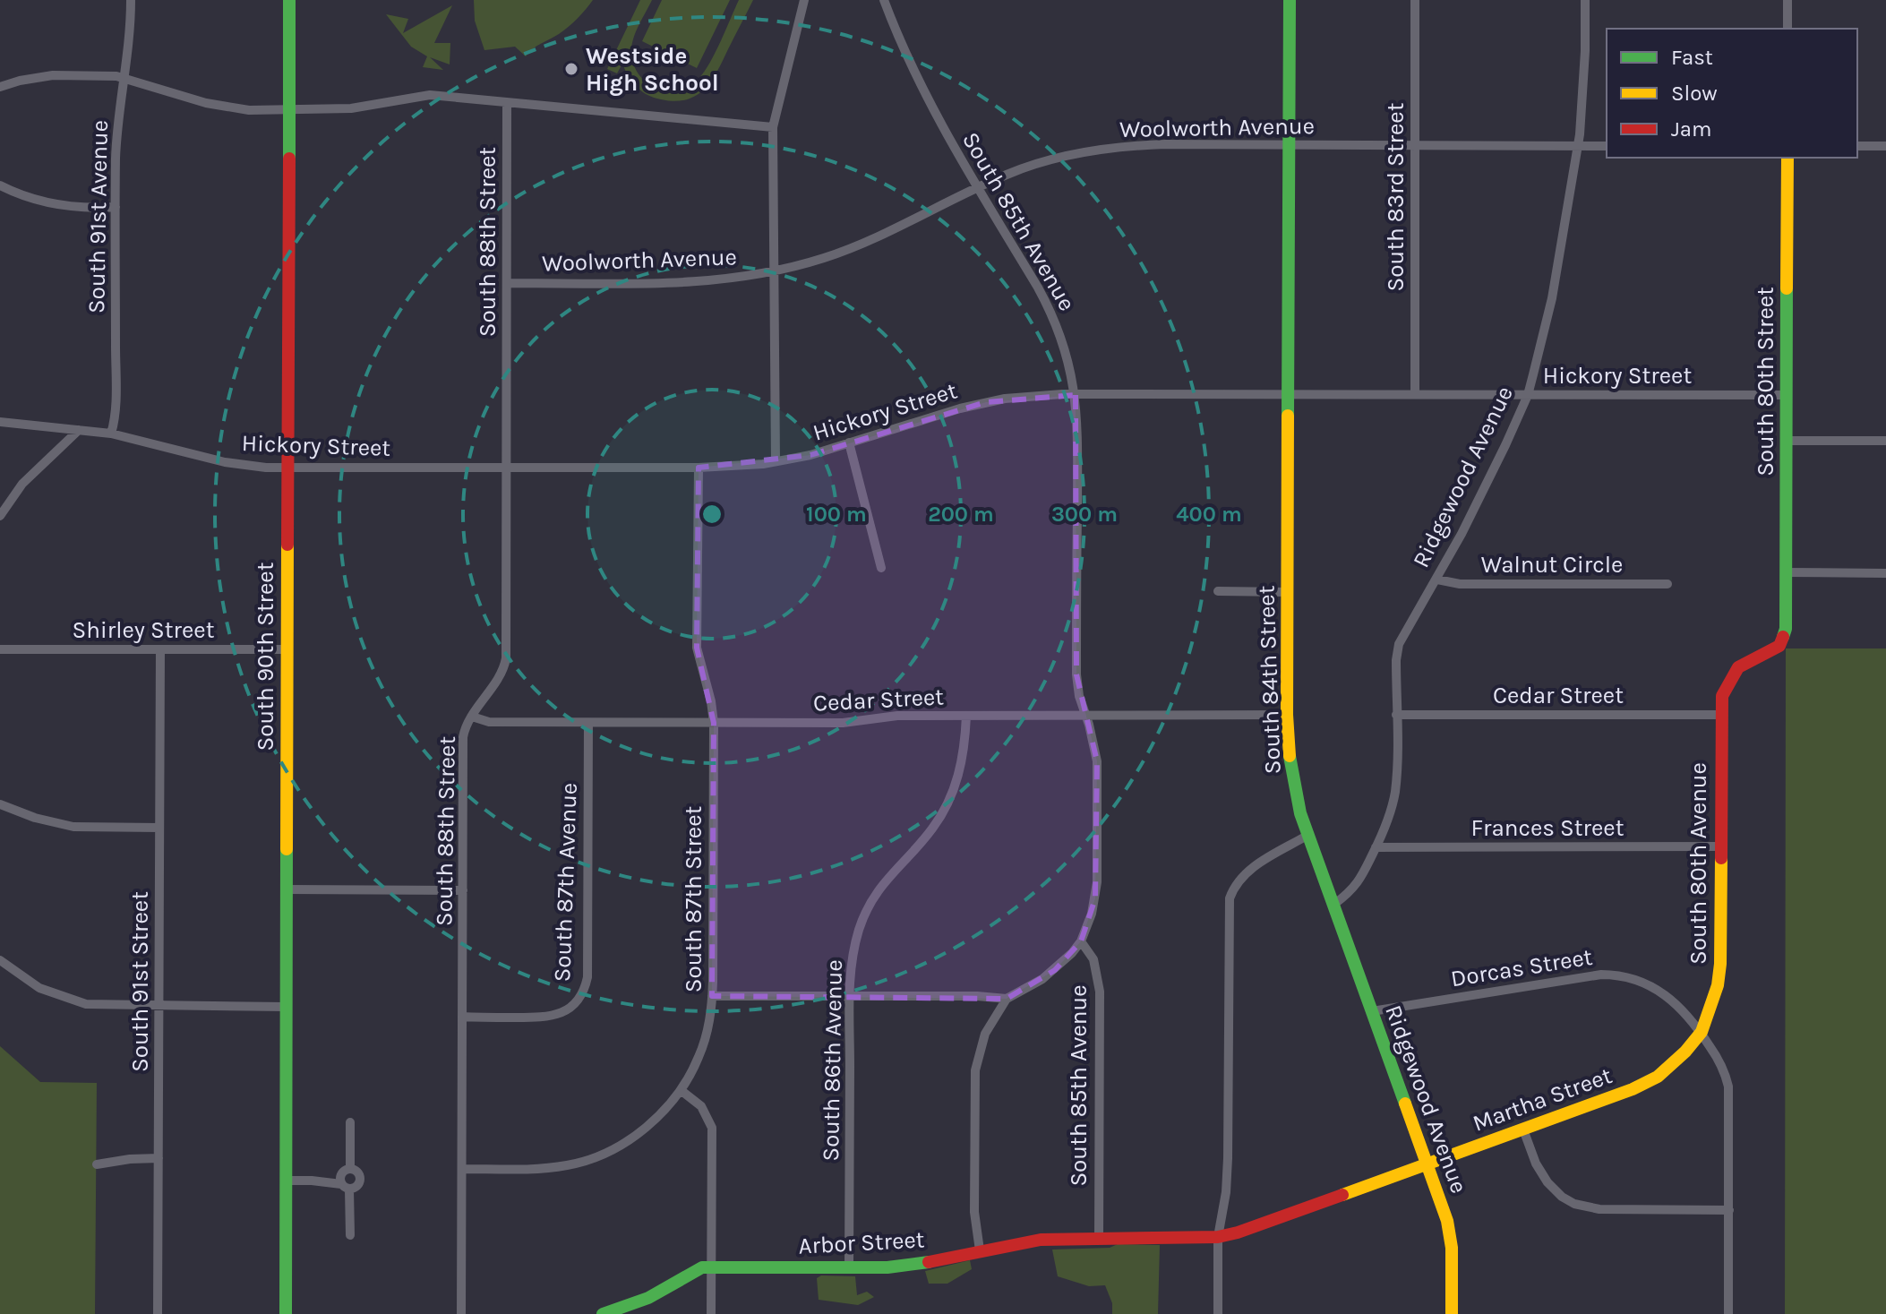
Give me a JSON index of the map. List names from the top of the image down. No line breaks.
{"streets":{"main road":["South 80th Street","Ridgewood Avenue","South 90th Street","South 84th Street","South 80th Avenue","Martha Street","Arbor Street"],"street":["Woolworth Avenue","South 83rd Street","South 91st Avenue","South 85th Avenue","South 88th Street","Hickory Street","Walnut Circle","Shirley Street","Cedar Street","Frances Street","South 87th Avenue","South 87th Street","Dorcas Street","South 91st Street","South 86th Avenue"]},"crossings":[["Woolworth Avenue","South 83rd Street"],["Woolworth Avenue","South 85th Avenue"],["Woolworth Avenue","South 88th Street"],["Woolworth Avenue","Ridgewood Avenue"],["Woolworth Avenue","South 84th Street"],["South 83rd Street","Hickory Street"],["South 91st Avenue","Hickory Street"],["South 85th Avenue","Hickory Street"],["South 85th Avenue","Cedar Street"],["South 85th Avenue","Arbor Street"],["South 88th Street","Hickory Street"],["South 88th Street","Cedar Street"],["South 88th Street","South 87th Avenue"],["South 88th Street","South 87th Street"],["Hickory Street","South 80th Street"],["Hickory Street","Ridgewood Avenue"],["Hickory Street","South 90th Street"],["Hickory Street","South 84th Street"],["Hickory Street","South 87th Street"],["South 80th Street","South 80th Avenue"],["Ridgewood Avenue","Walnut Circle"],["Ridgewood Avenue","South 84th Street"],["Ridgewood Avenue","Cedar Street"],["Ridgewood Avenue","Frances Street"],["Ridgewood Avenue","Dorcas Street"],["Ridgewood Avenue","Martha Street"],["Shirley Street","South 90th Street"],["Shirley Street","South 91st Street"],["South 84th Street","Cedar Street"],["Cedar Street","South 80th Avenue"],["Cedar Street","South 87th Avenue"],["Cedar Street","South 87th Street"],["Cedar Street","South 86th Avenue"],["Frances Street","South 80th Avenue"],["South 80th Avenue","Dorcas Street"],["South 80th Avenue","Martha Street"],["Dorcas Street","Martha Street"],["South 86th Avenue","Arbor Street"],["Martha Street","Arbor Street"]],"places":["Westside High School"],"legend":["Fast","Slow","Jam"],"rings":["100 m","200 m","300 m","400 m"]}
